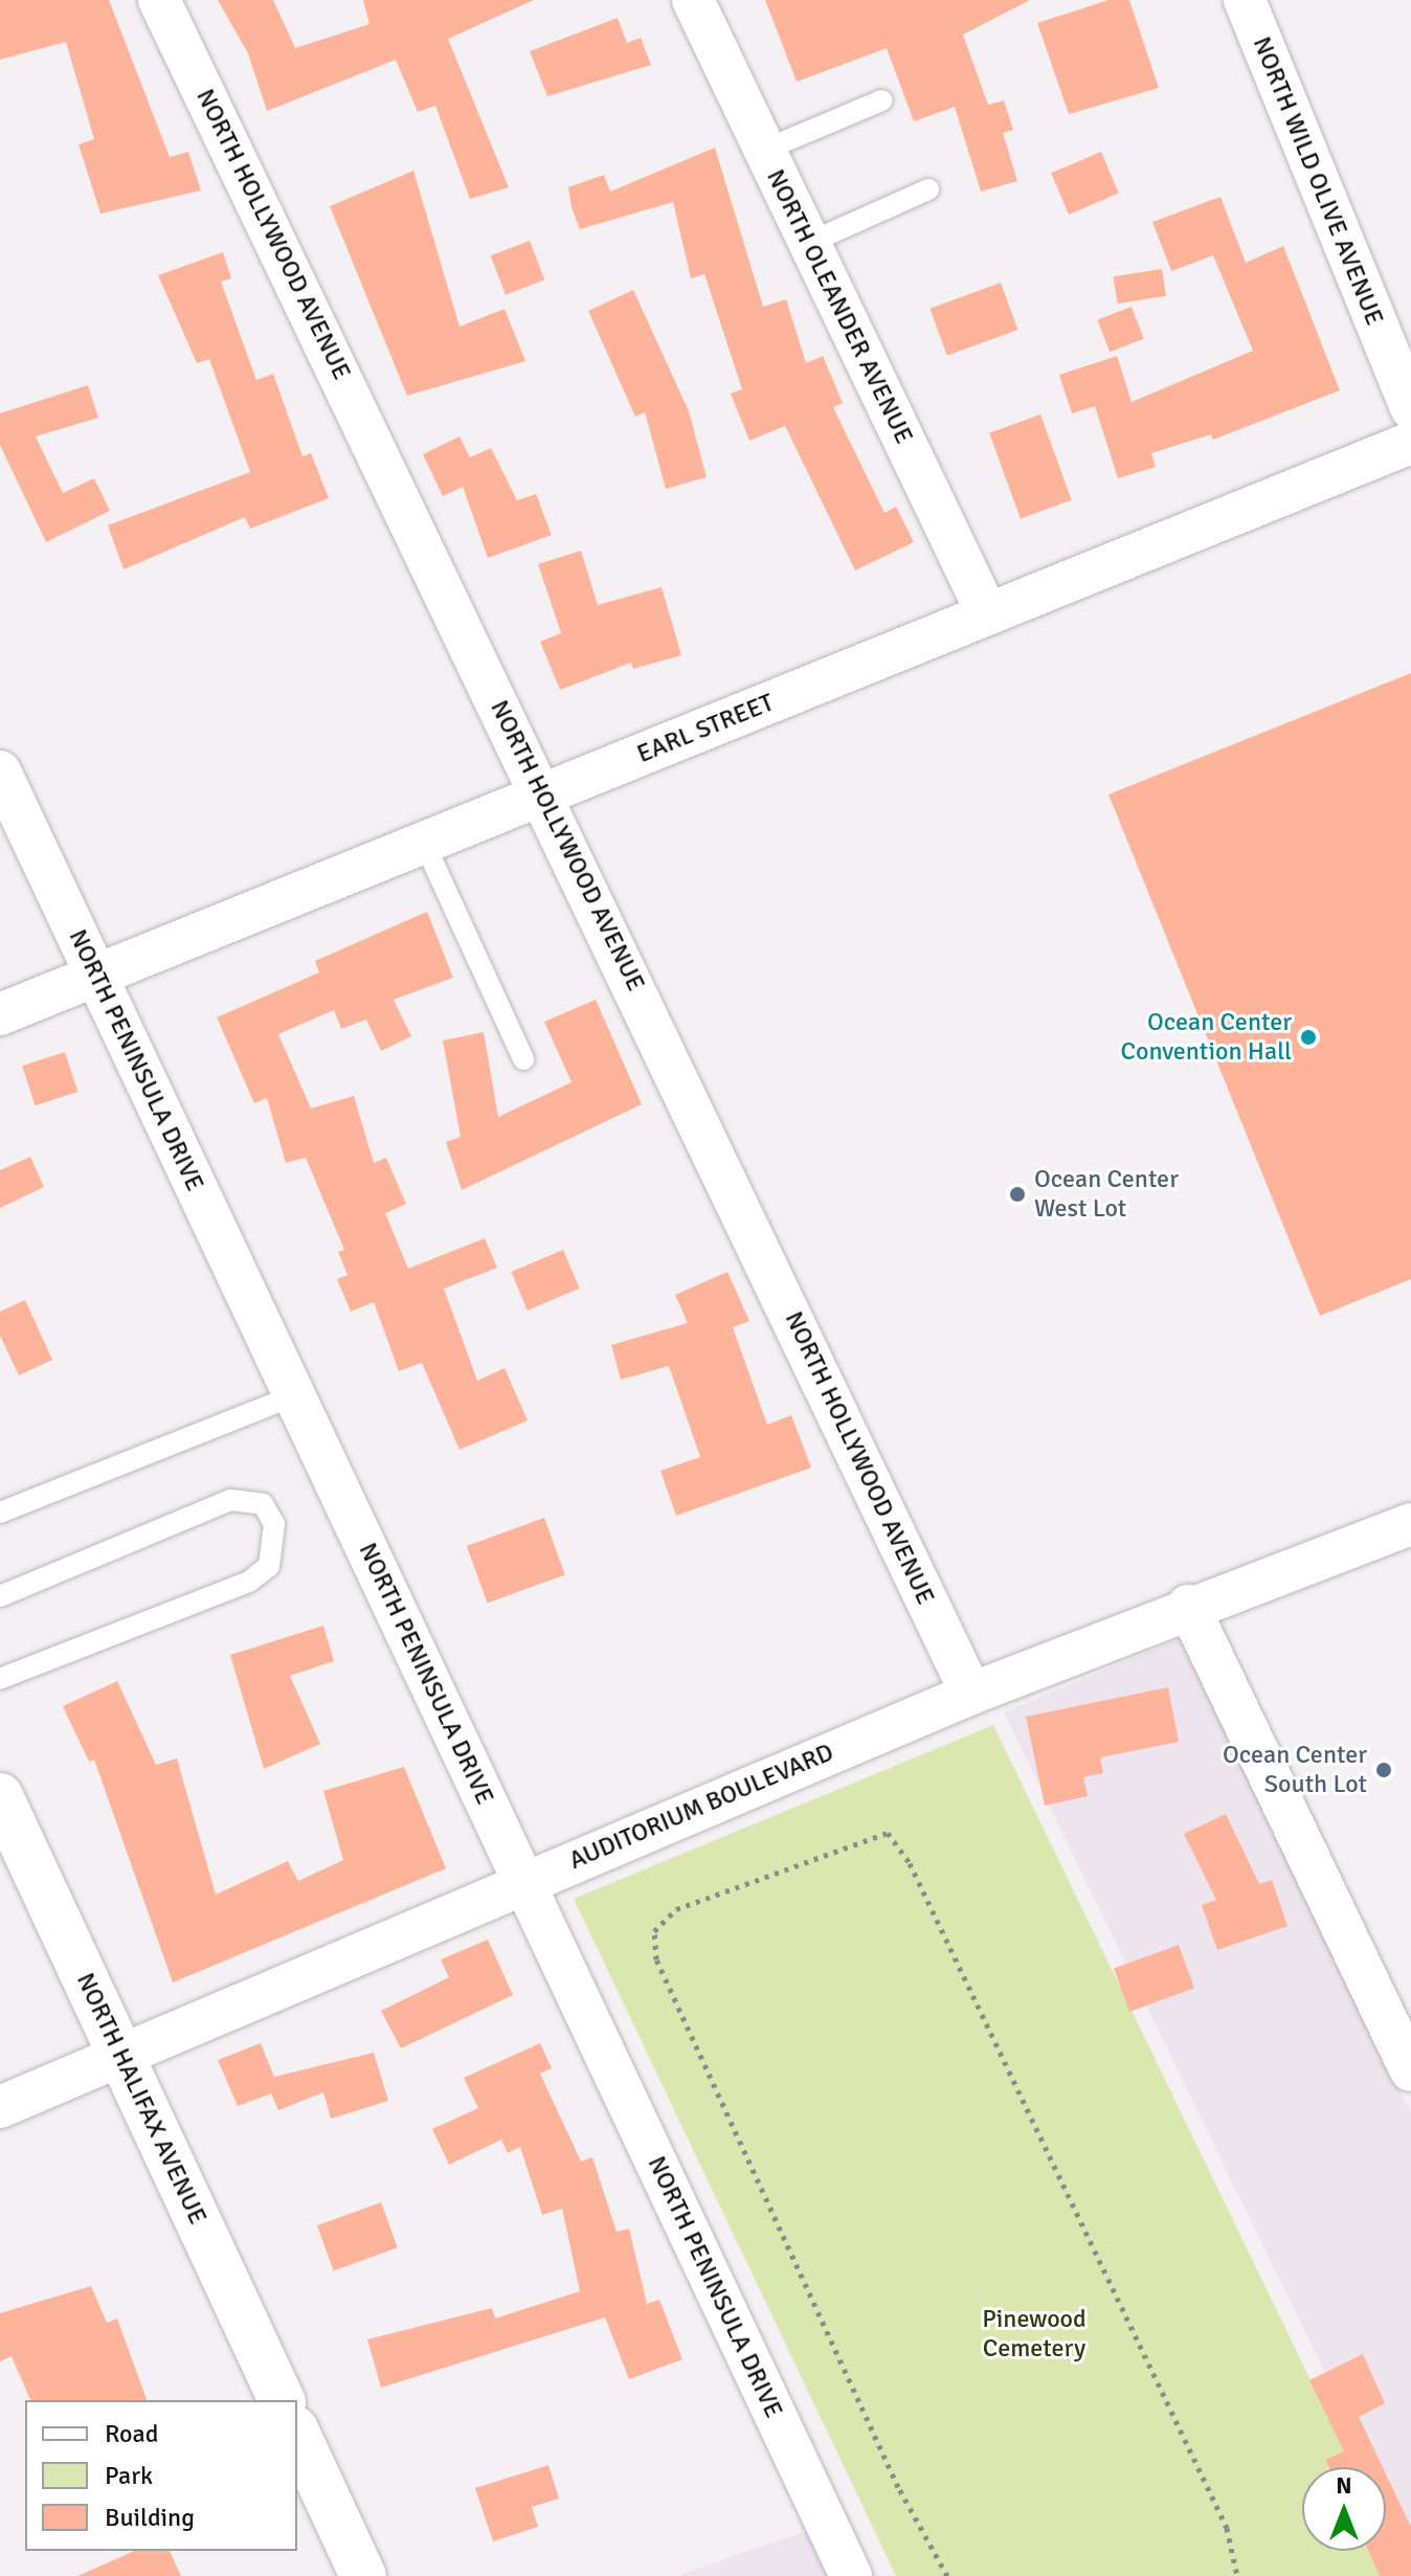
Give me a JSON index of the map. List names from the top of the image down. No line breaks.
{"streets":{"street":["NORTH WILD OLIVE AVENUE","NORTH HOLLYWOOD AVENUE","NORTH OLEANDER AVENUE","EARL STREET","NORTH PENINSULA DRIVE","AUDITORIUM BOULEVARD","NORTH HALIFAX AVENUE"]},"crossings":[["NORTH HOLLYWOOD AVENUE","EARL STREET"],["NORTH HOLLYWOOD AVENUE","AUDITORIUM BOULEVARD"],["NORTH OLEANDER AVENUE","EARL STREET"],["EARL STREET","NORTH PENINSULA DRIVE"],["NORTH PENINSULA DRIVE","AUDITORIUM BOULEVARD"],["AUDITORIUM BOULEVARD","NORTH HALIFAX AVENUE"]],"parks":["Pinewood Cemetery"],"places":["Ocean Center Convention Hall","Ocean Center West Lot","Ocean Center South Lot"],"legend":["Road","Park","Building"],"north":"top"}
